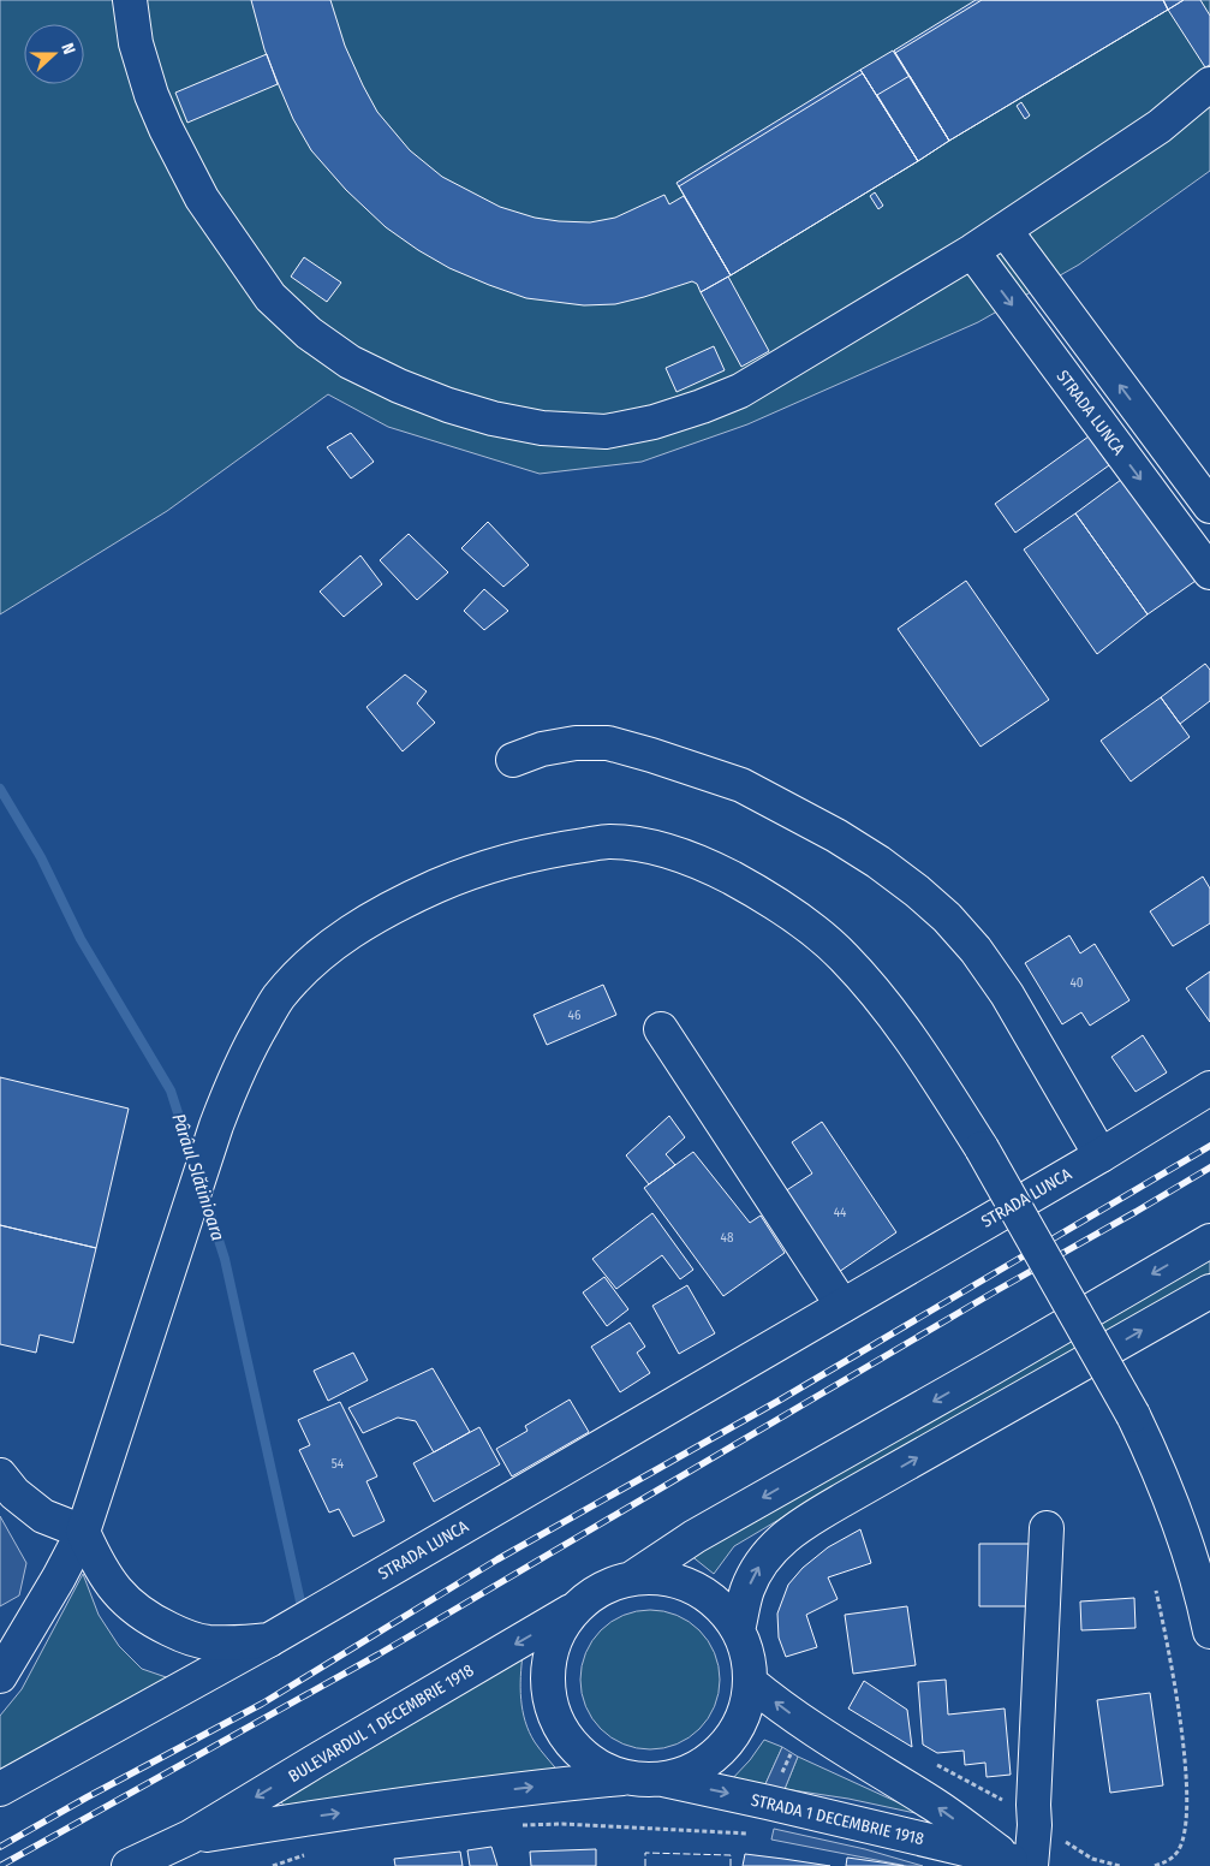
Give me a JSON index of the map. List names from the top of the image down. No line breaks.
{"streets":{"main road":["STRADA LUNCA","BULEVARDUL 1 DECEMBRIE 1918","STRADA 1 DECEMBRIE 1918"]},"crossings":[["BULEVARDUL 1 DECEMBRIE 1918","STRADA 1 DECEMBRIE 1918"]],"water":["Pârâul Slătinioara"],"house_numbers":["40","46","44","48","54"],"north":"right"}
